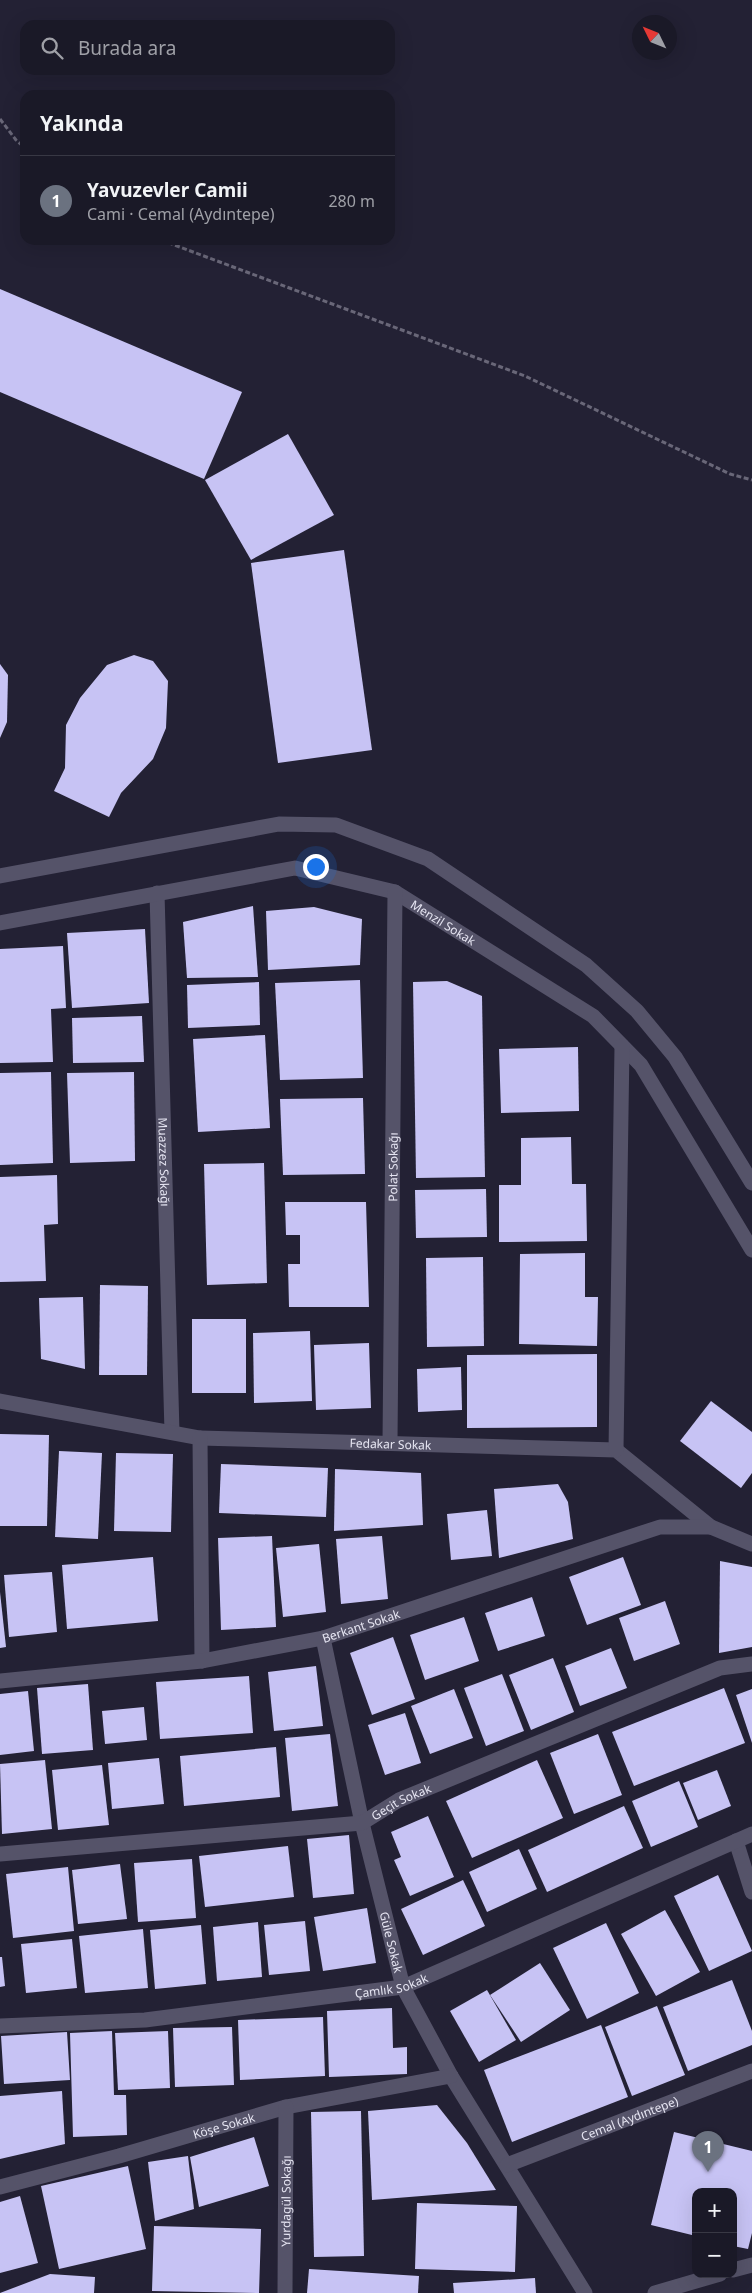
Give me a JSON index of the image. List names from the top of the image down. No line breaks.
{"streets":{"street":["Menzil Sokak","Muazzez Sokağı","Polat Sokağı","Fedakar Sokak","Berkant Sokak","Geçit Sokak","Güle Sokak","Çamlık Sokak","Cemal (Aydıntepe)","Köşe Sokak","Yurdagül Sokağı"]},"crossings":[["Menzil Sokak","Muazzez Sokağı"],["Menzil Sokak","Polat Sokağı"],["Muazzez Sokağı","Fedakar Sokak"],["Polat Sokağı","Fedakar Sokak"],["Berkant Sokak","Güle Sokak"],["Geçit Sokak","Güle Sokak"],["Güle Sokak","Çamlık Sokak"],["Güle Sokak","Cemal (Aydıntepe)"],["Güle Sokak","Köşe Sokak"],["Köşe Sokak","Yurdagül Sokağı"]],"north":"top left","page":{"search":"Burada ara","heading":"Yakında","list":[{"mark":"1","name":"Yavuzevler Camii","note":"Cami · Cemal (Aydıntepe)","value":"280 m"}],"pins":"1","map_buttons":["+","−"]}}
